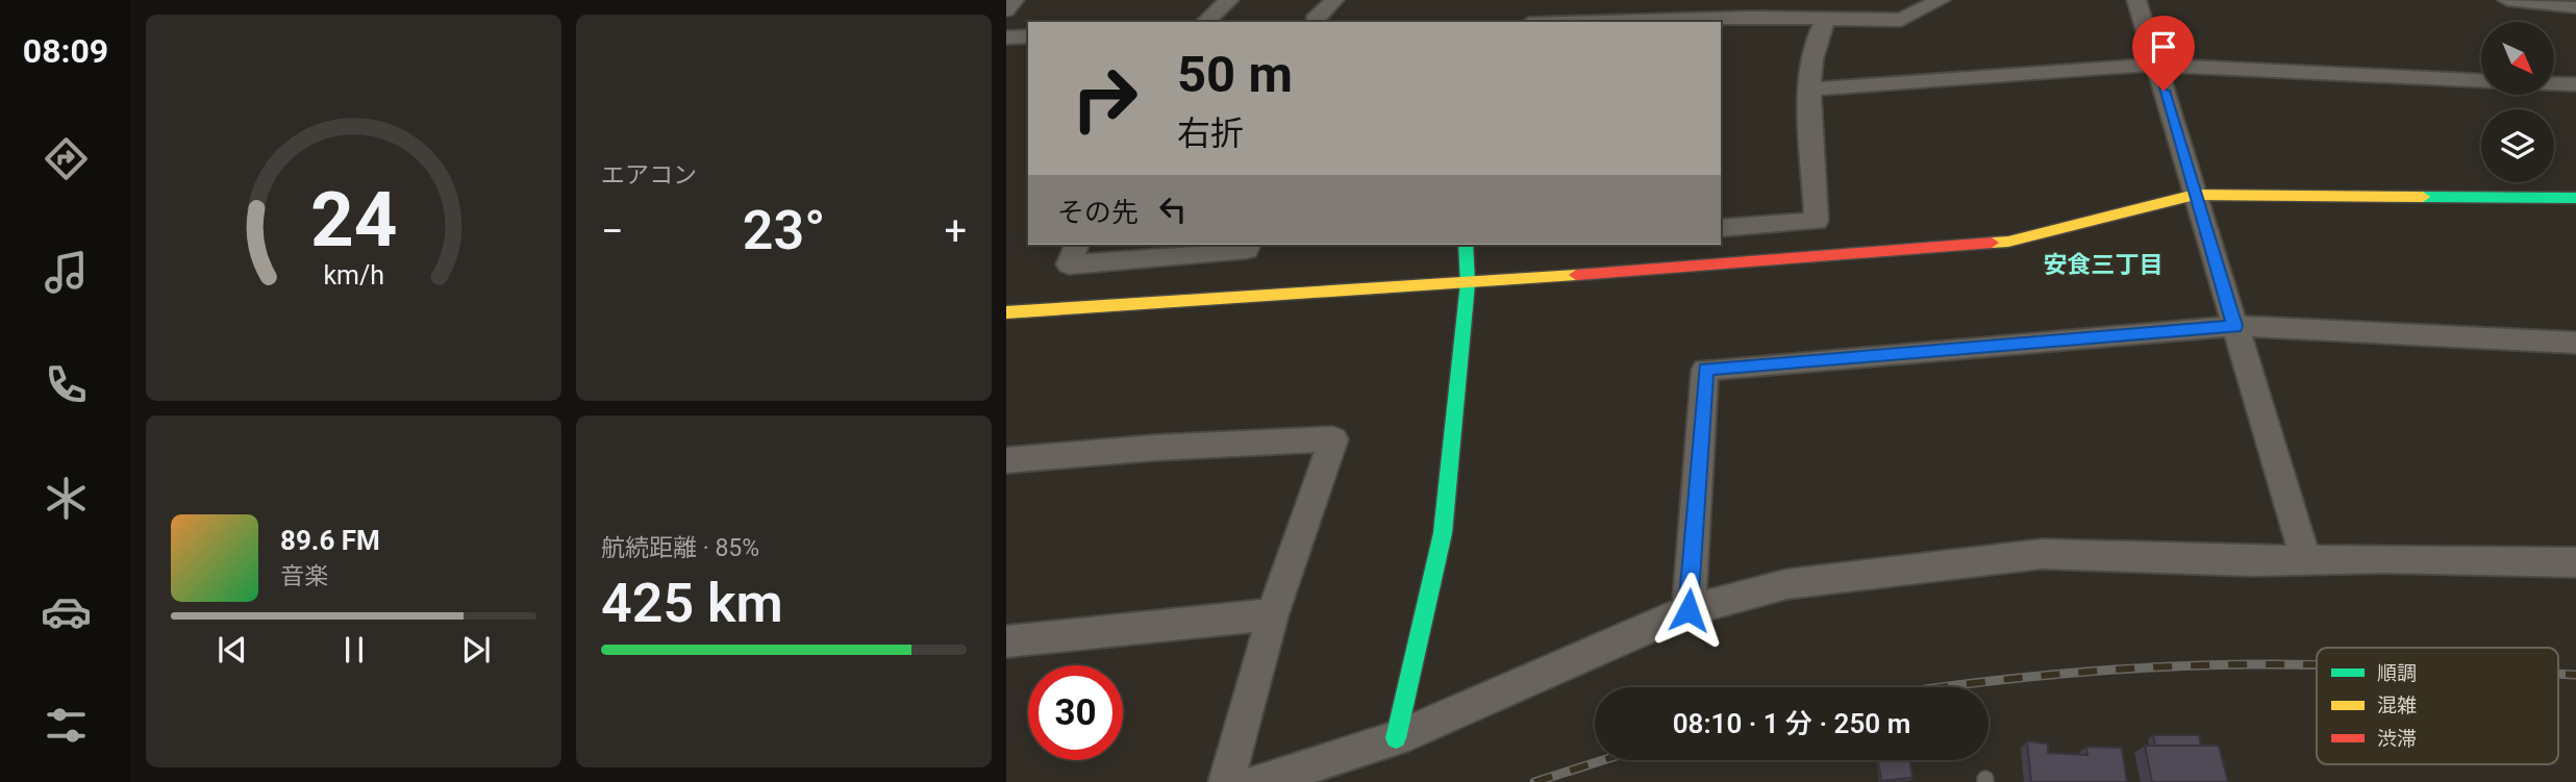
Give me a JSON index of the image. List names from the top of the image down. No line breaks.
{"districts":["安食三丁目"],"legend":["順調","混雑","渋滞"],"north":"bottom right","page":{"tabs":"08:09","tile":["エアコン",["航続距離 · 85%","425 km"]],"turn":["50 m","右折"],"then":"その先","heat":["−","23°","+"],"song":["89.6 FM","音楽"],"limit":"30","trip":"08:10 · 1 分 · 250 m","gauge":["24","km/h"]}}
